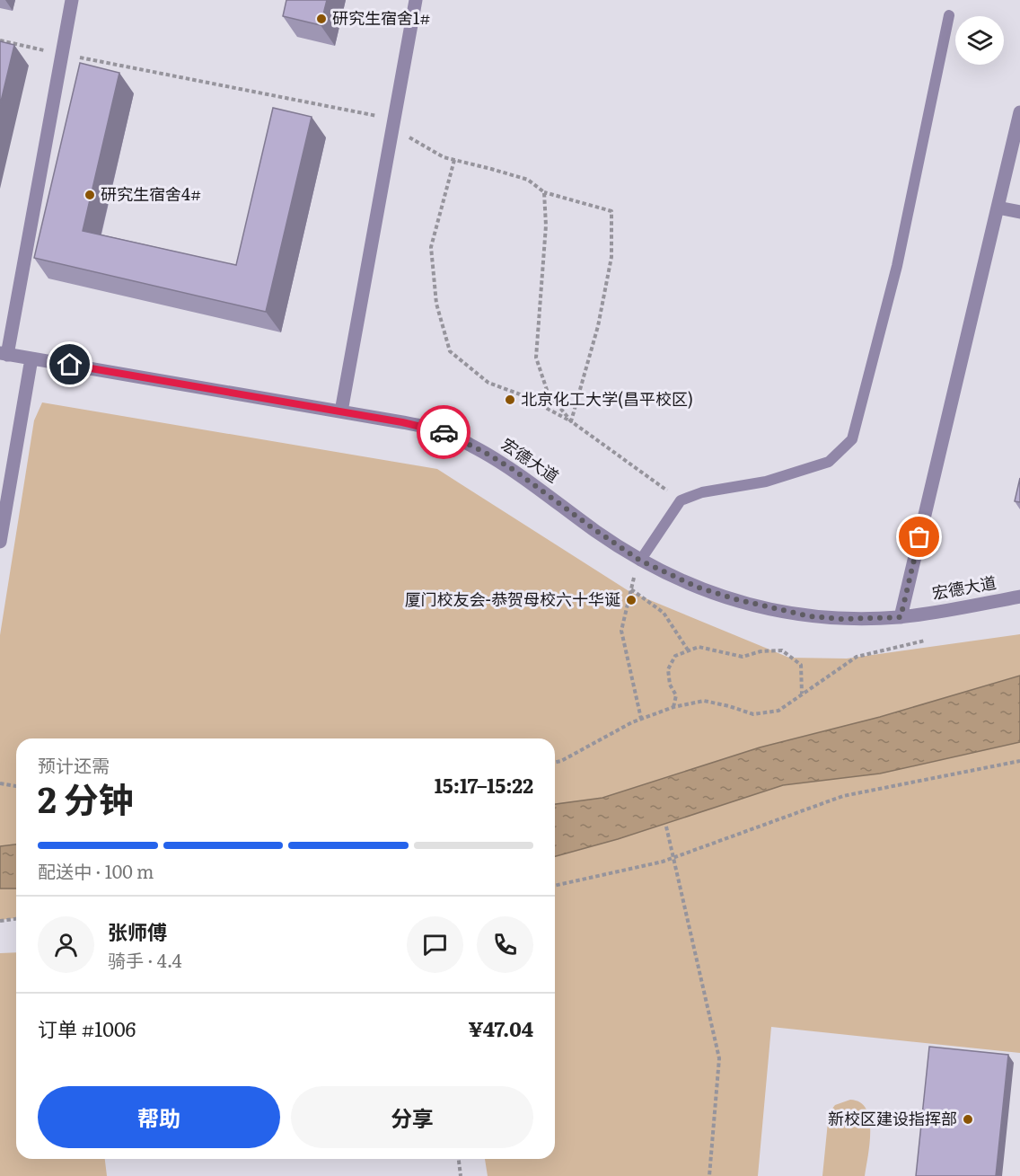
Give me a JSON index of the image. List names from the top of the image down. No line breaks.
{"streets":{"street":["宏德大道"]},"places":["研究生宿舍1#","研究生宿舍4#","北京化工大学(昌平校区)","厦门校友会-恭贺母校六十华诞","新校区建设指挥部"],"page":{"heading":["2 分钟","预计还需","15:17–15:22"],"panel":["张师傅","骑手 · 4.4","订单 #1006","¥47.04"],"bar":"配送中 · 100 m","buttons":["帮助","分享"]}}
